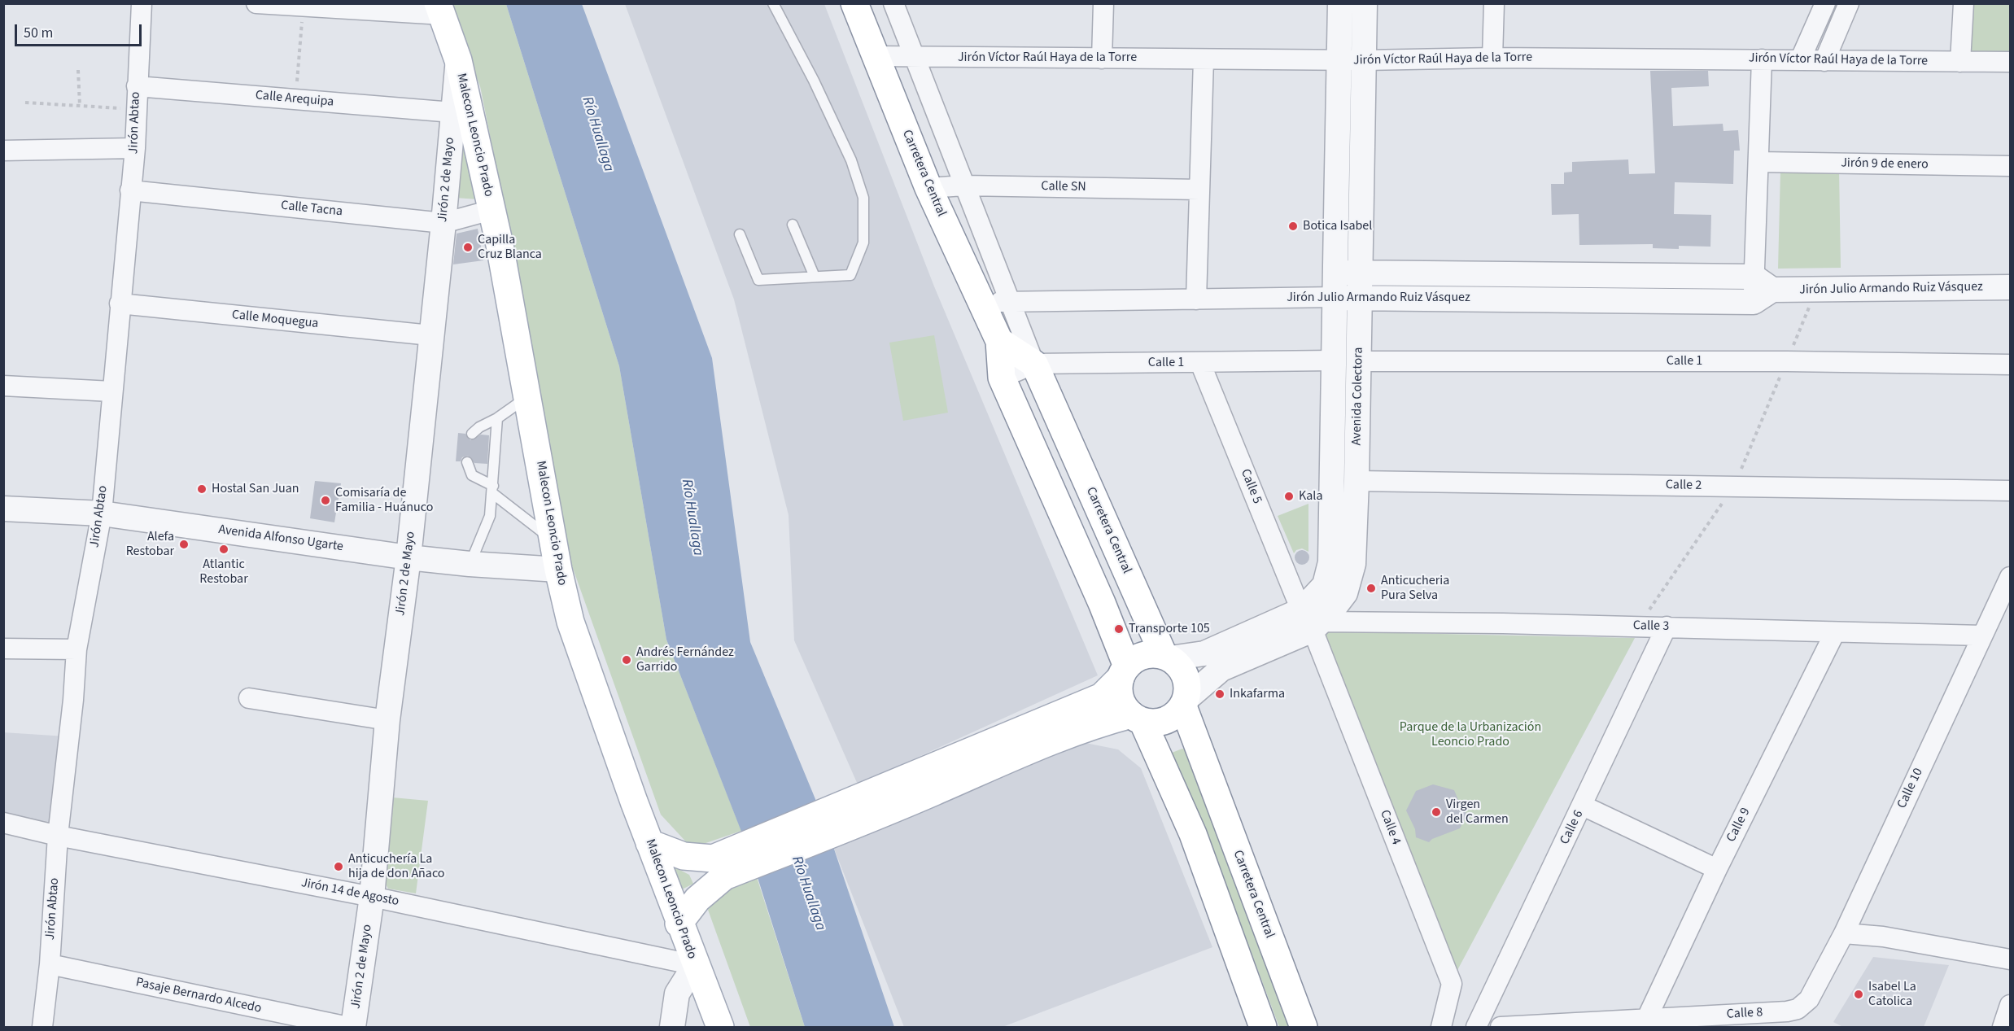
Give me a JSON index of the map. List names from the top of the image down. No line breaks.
{"streets":{"main road":["Malecon Leoncio Prado","Carretera Central"],"street":["Jirón Víctor Raúl Haya de la Torre","Calle Arequipa","Jirón Abtao","Jirón 9 de enero","Jirón 2 de Mayo","Calle SN","Calle Tacna","Jirón Julio Armando Ruiz Vásquez","Calle Moquegua","Calle 1","Avenida Colectora","Calle 2","Calle 5","Avenida Alfonso Ugarte","Calle 3","Calle 10","Calle 9","Calle 4","Calle 6","Jirón 14 de Agosto","Pasaje Bernardo Alcedo","Calle 8"]},"crossings":[["Jirón Víctor Raúl Haya de la Torre","Carretera Central"],["Jirón Víctor Raúl Haya de la Torre","Avenida Colectora"],["Calle Arequipa","Jirón Abtao"],["Calle Arequipa","Jirón 2 de Mayo"],["Jirón Abtao","Calle Tacna"],["Jirón Abtao","Calle Moquegua"],["Jirón Abtao","Avenida Alfonso Ugarte"],["Jirón Abtao","Jirón 14 de Agosto"],["Jirón Abtao","Pasaje Bernardo Alcedo"],["Malecon Leoncio Prado","Jirón 2 de Mayo"],["Malecon Leoncio Prado","Calle Tacna"],["Malecon Leoncio Prado","Avenida Alfonso Ugarte"],["Malecon Leoncio Prado","Jirón 14 de Agosto"],["Carretera Central","Calle SN"],["Carretera Central","Jirón Julio Armando Ruiz Vásquez"],["Carretera Central","Calle 1"],["Carretera Central","Avenida Colectora"],["Jirón 2 de Mayo","Calle Tacna"],["Jirón 2 de Mayo","Calle Moquegua"],["Jirón 2 de Mayo","Avenida Alfonso Ugarte"],["Jirón 2 de Mayo","Jirón 14 de Agosto"],["Jirón Julio Armando Ruiz Vásquez","Avenida Colectora"],["Calle 1","Avenida Colectora"],["Calle 1","Calle 5"],["Avenida Colectora","Calle 2"],["Avenida Colectora","Calle 5"],["Avenida Colectora","Calle 3"],["Avenida Colectora","Calle 4"],["Calle 5","Calle 3"],["Calle 5","Calle 4"],["Calle 3","Calle 10"],["Calle 3","Calle 9"],["Calle 3","Calle 4"],["Calle 3","Calle 6"],["Calle 10","Calle 8"],["Calle 9","Calle 8"]],"water":["Río Huallaga"],"parks":["Parque de la Urbanización Leoncio Prado"],"places":["Botica Isabel","Capilla Cruz Blanca","Hostal San Juan","Kala","Comisaría de Familia - Huánuco","Alefa Restobar","Atlantic Restobar","Anticucheria Pura Selva","Transporte 105","Andrés Fernández Garrido","Inkafarma","Virgen del Carmen","Anticuchería La hija de don Añaco","Isabel La Catolica"],"scale_bar":"50 m"}
